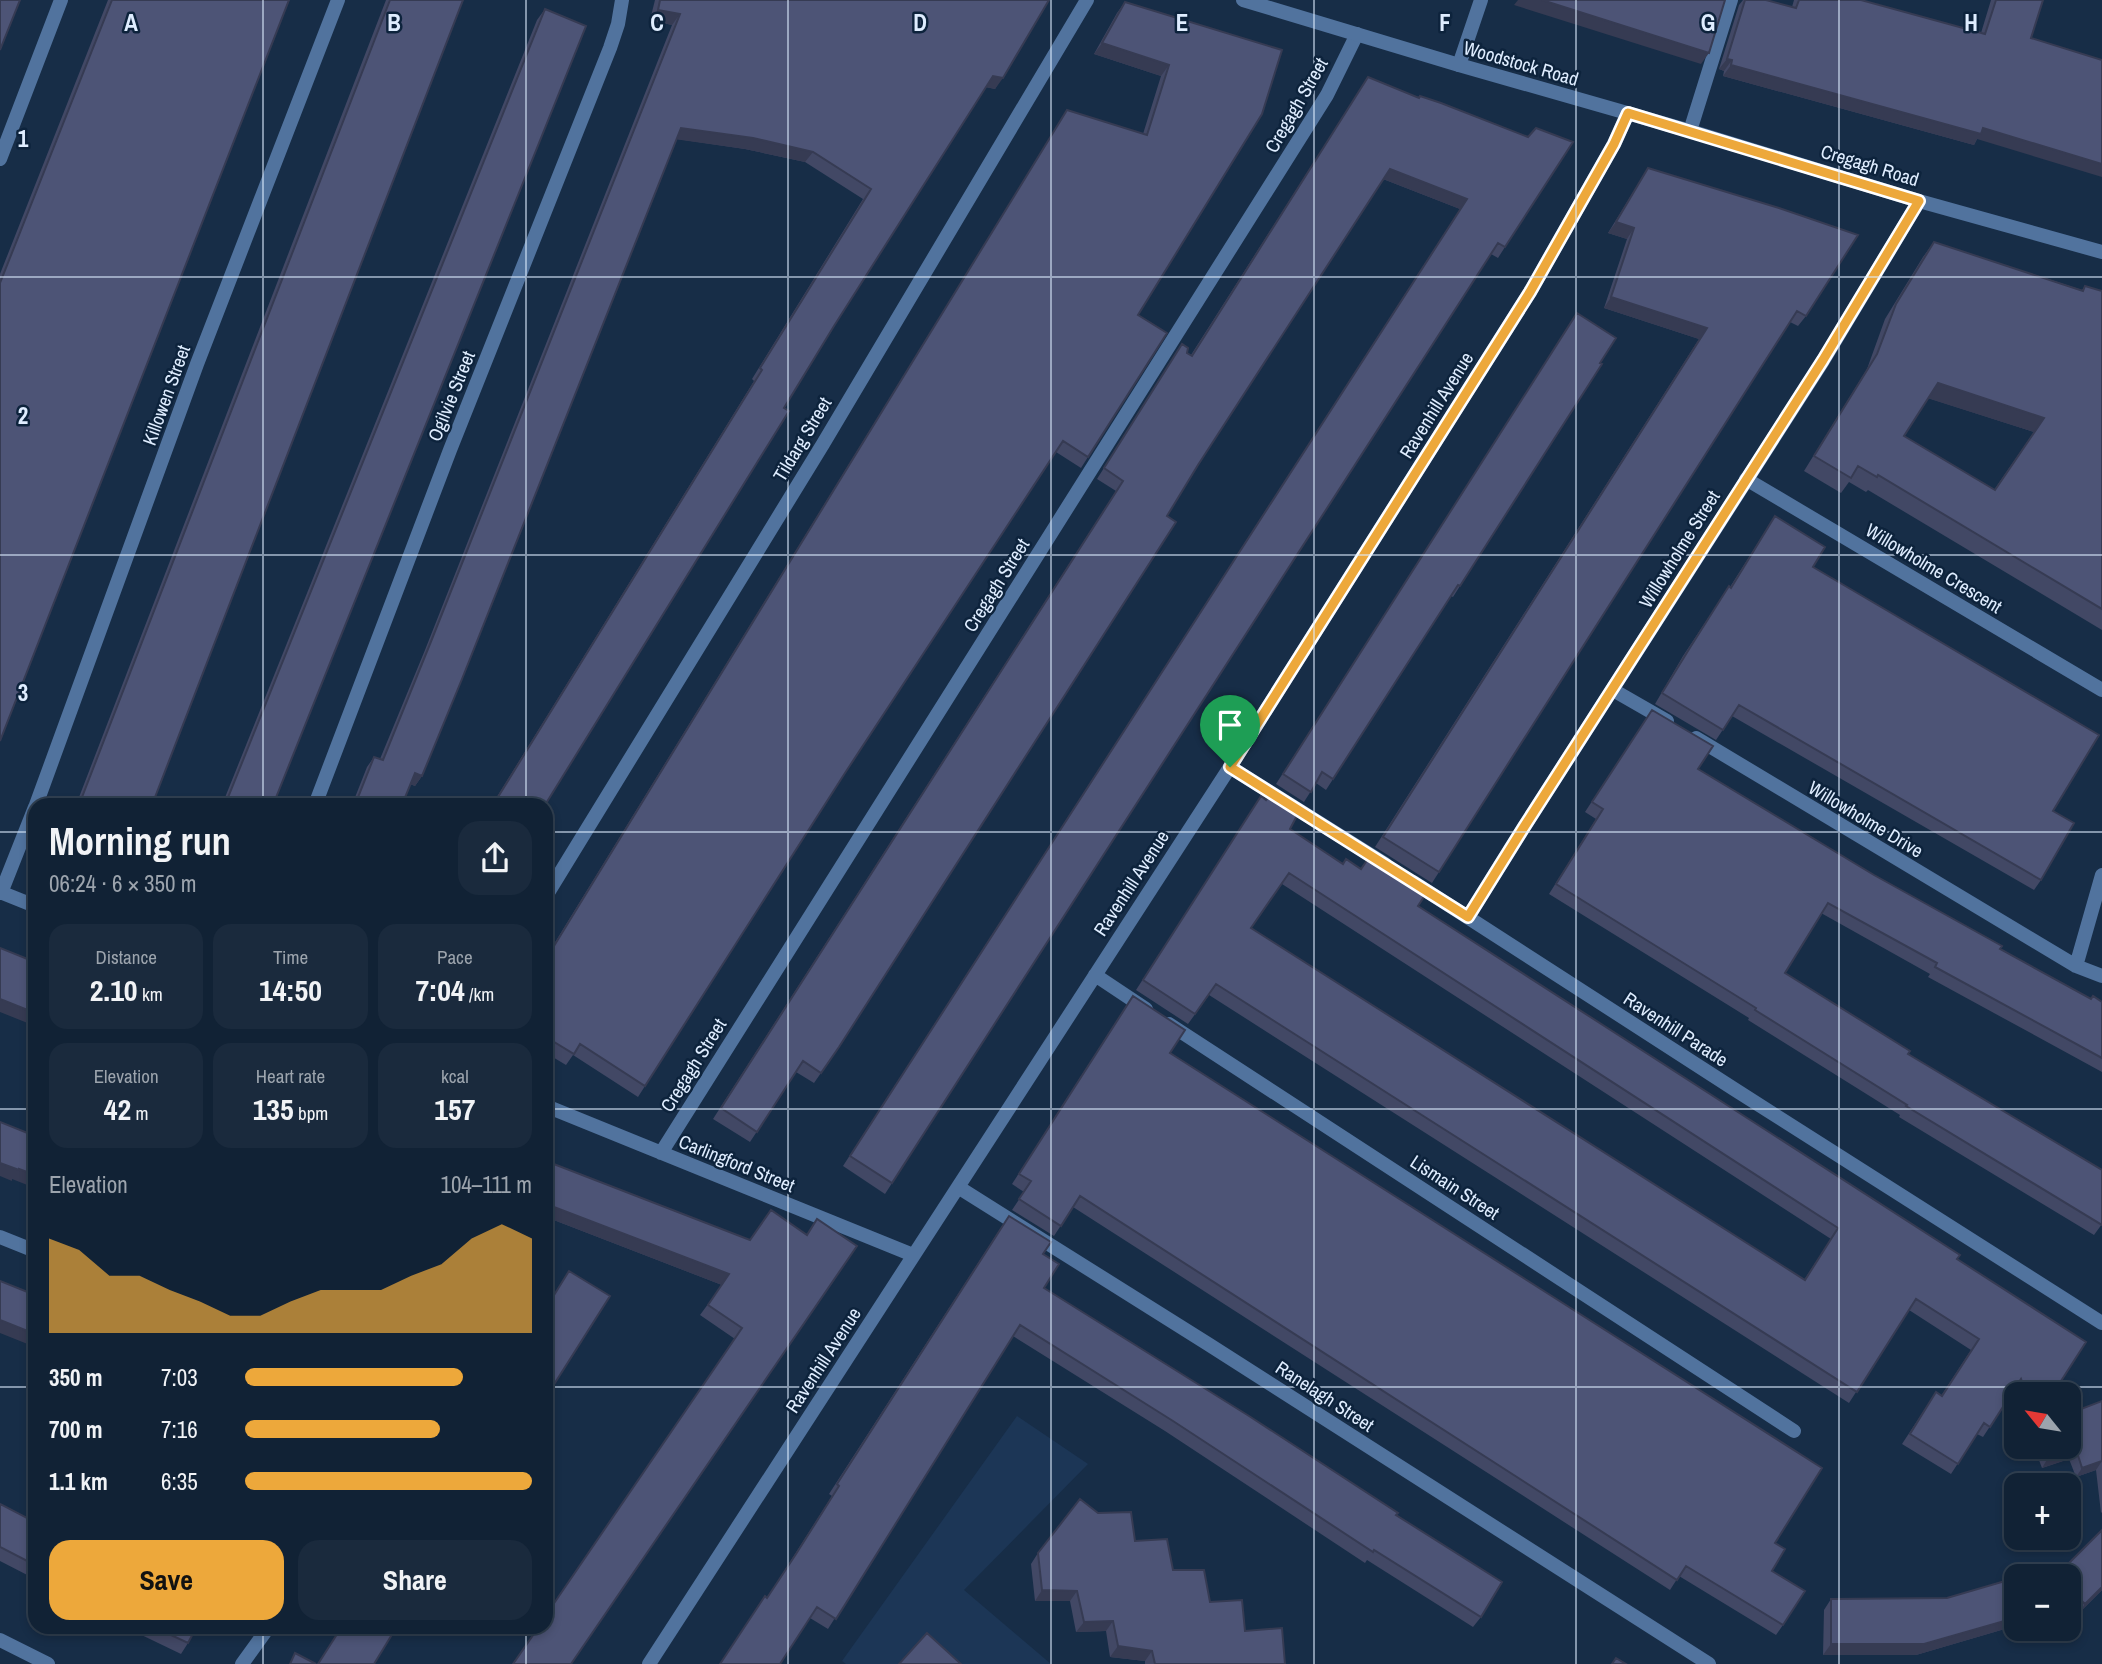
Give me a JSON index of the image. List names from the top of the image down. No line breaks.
{"streets":{"street":["Woodstock Road","Cregagh Street","Cregagh Road","Killowen Street","Ogilvie Street","Ravenhill Avenue","Tildarg Street","Willowholme Street","Willowholme Crescent","Willowholme Drive","Ravenhill Parade","Carlingford Street","Lismain Street","Ranelagh Street"]},"crossings":[["Woodstock Road","Cregagh Street"],["Woodstock Road","Cregagh Road"],["Woodstock Road","Ravenhill Avenue"],["Cregagh Street","Carlingford Street"],["Cregagh Road","Ravenhill Avenue"],["Cregagh Road","Willowholme Street"],["Ravenhill Avenue","Ravenhill Parade"],["Ravenhill Avenue","Carlingford Street"],["Ravenhill Avenue","Lismain Street"],["Ravenhill Avenue","Ranelagh Street"],["Willowholme Street","Willowholme Crescent"],["Willowholme Street","Willowholme Drive"],["Willowholme Street","Ravenhill Parade"]],"north":"top left","page":{"heading":["Morning run","06:24 · 6 × 350 m"],"stats":[["Distance","2.10 km"],["Time","14:50"],["Pace","7:04 /km"],["Elevation","42 m"],["Heart rate","135 bpm"],["kcal","157"]],"chart":["Elevation","104–111 m"],"list":[{"name":"350 m","note":"7:03"},{"name":"700 m","note":"7:16"},{"name":"1.1 km","note":"6:35"}],"map_buttons":["+","−"],"buttons":["Save","Share"]},"grid":{"columns":["A","B","C","D","E","F","G","H"],"rows":["1","2","3"]}}
